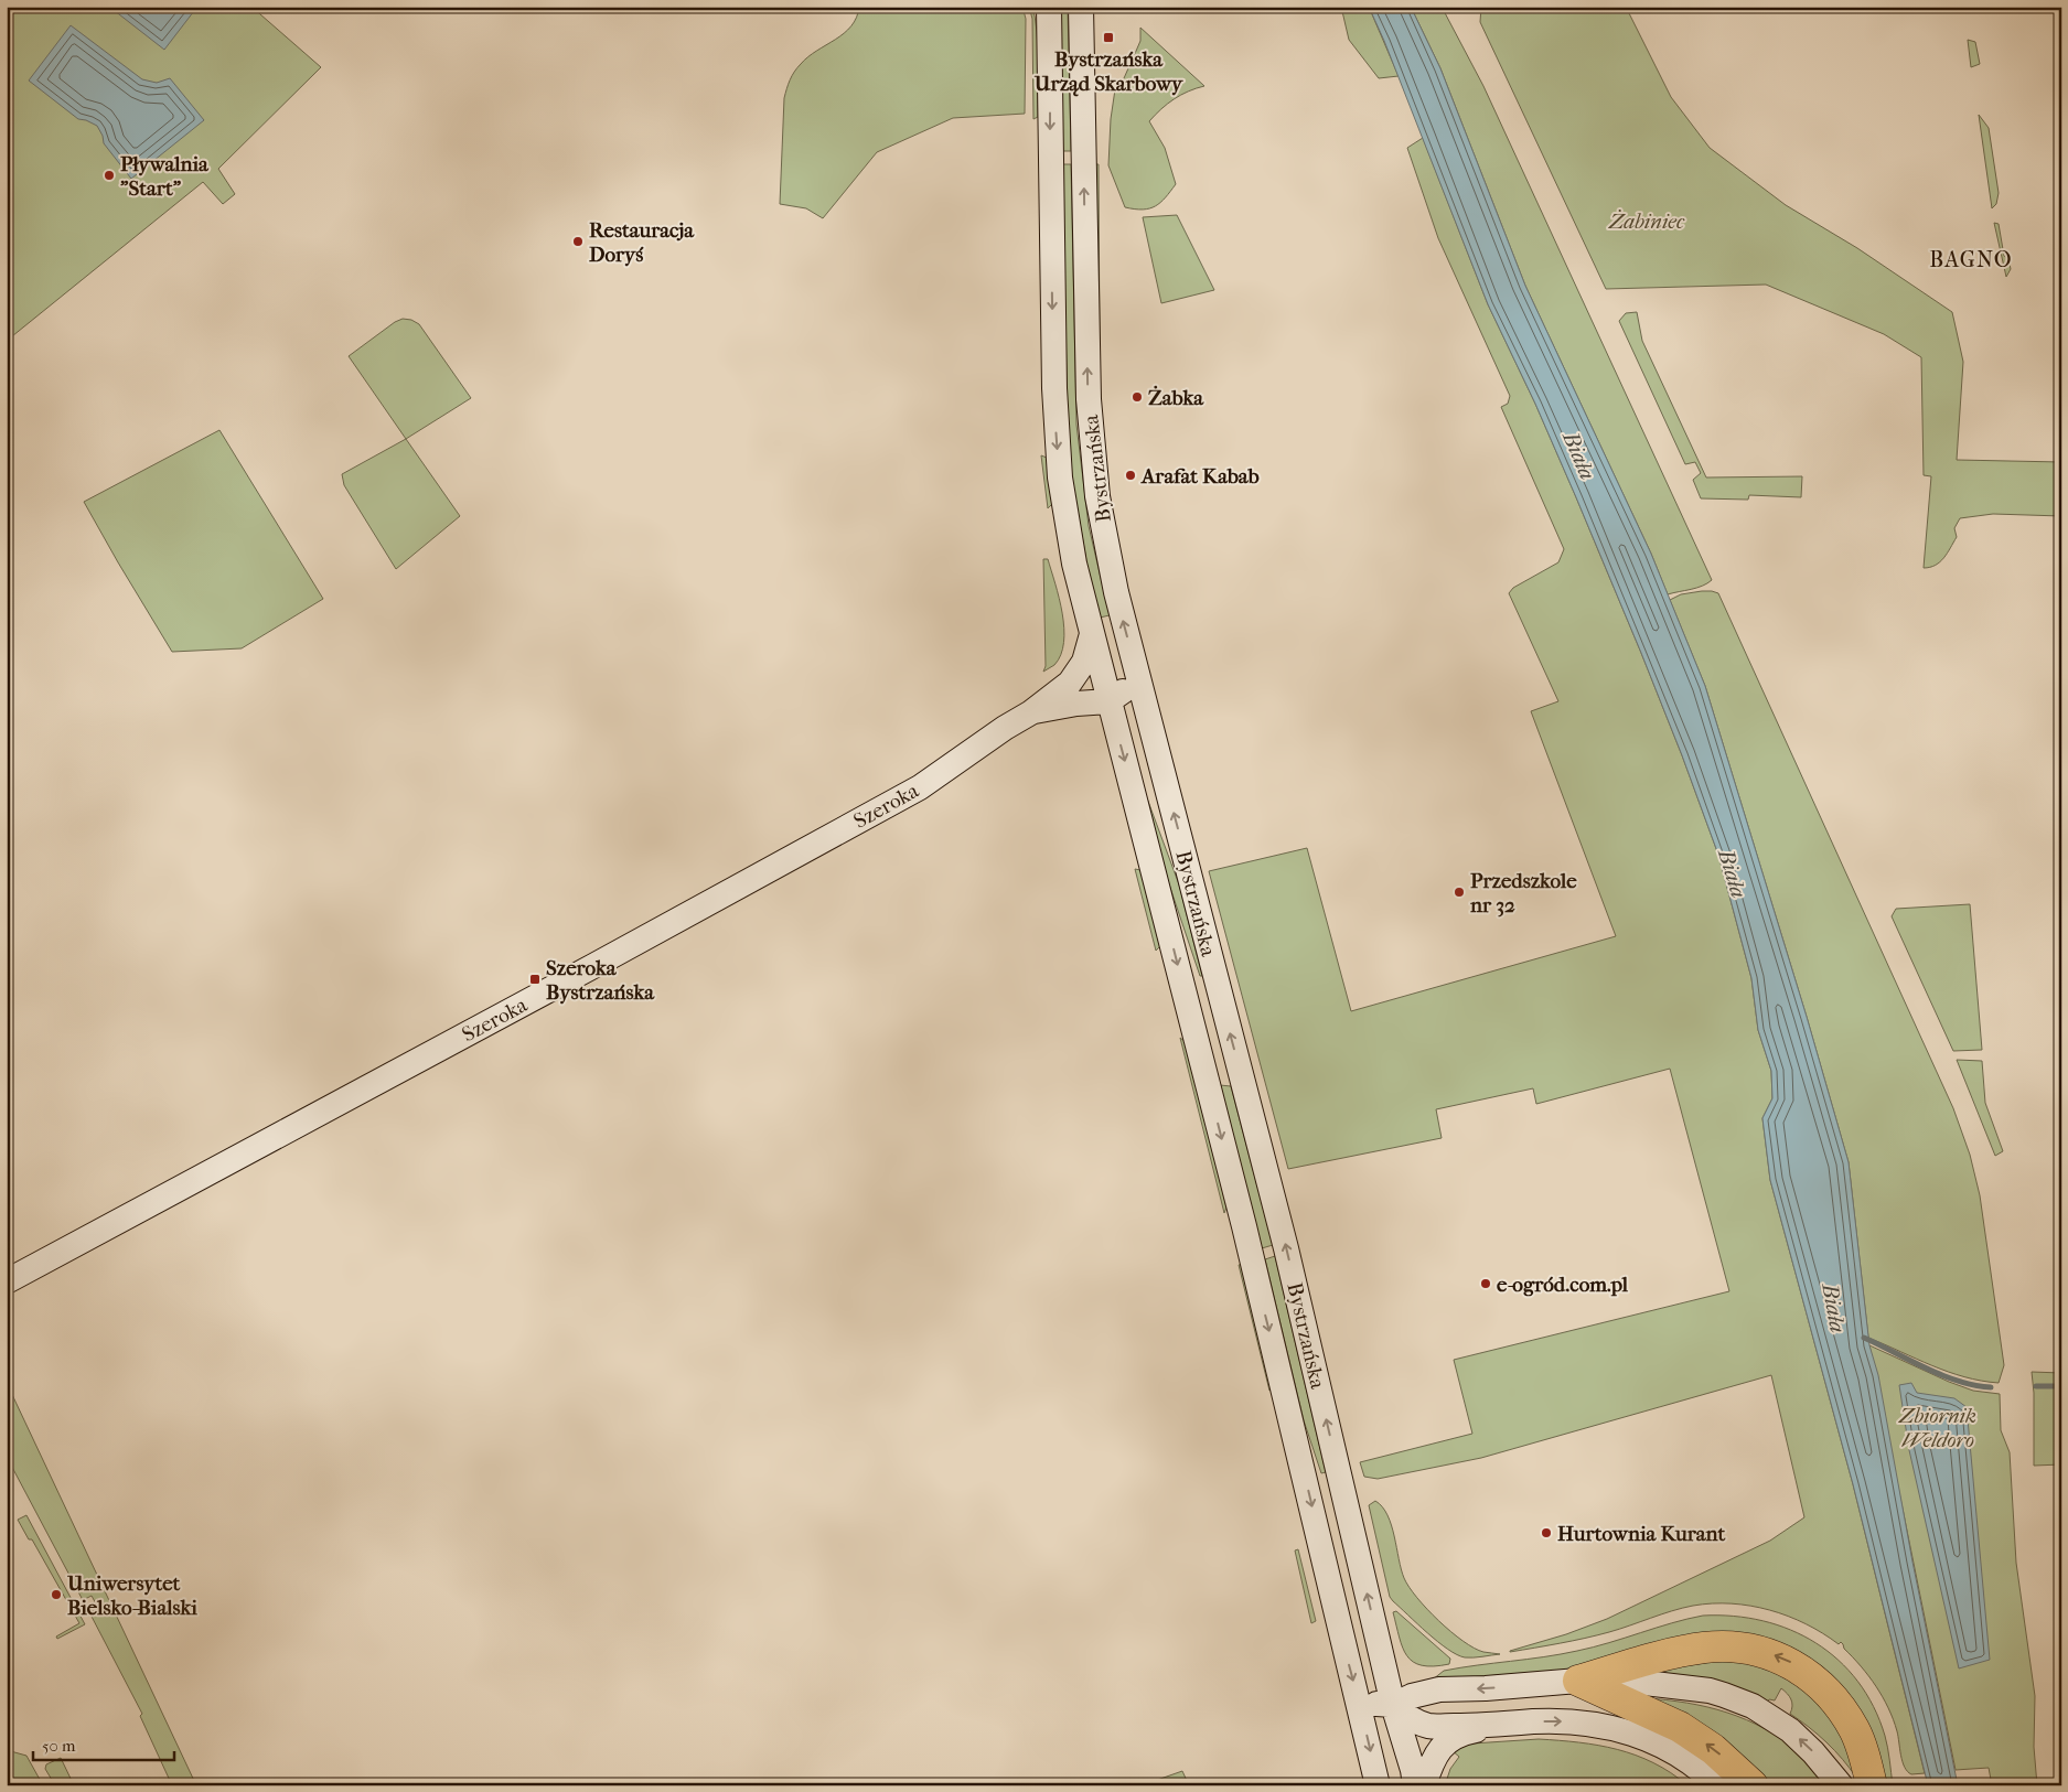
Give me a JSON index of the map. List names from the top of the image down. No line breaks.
{"streets":{"main road":["Bystrzańska","Szeroka"]},"crossings":[["Bystrzańska","Szeroka"]],"districts":["BAGNO"],"water":["Biała"],"parks":["Żabiniec","Zbiornik Weldoro"],"places":{"transit":["Bystrzańska Urząd Skarbowy","Szeroka Bystrzańska"],"other":["Pływalnia \"Start\"","Restauracja Doryś","Żabka","Arafat Kabab","Przedszkole nr 32","e-ogród.com.pl","Hurtownia Kurant","Uniwersytet Bielsko-Bialski"]},"scale_bar":"50 m"}
